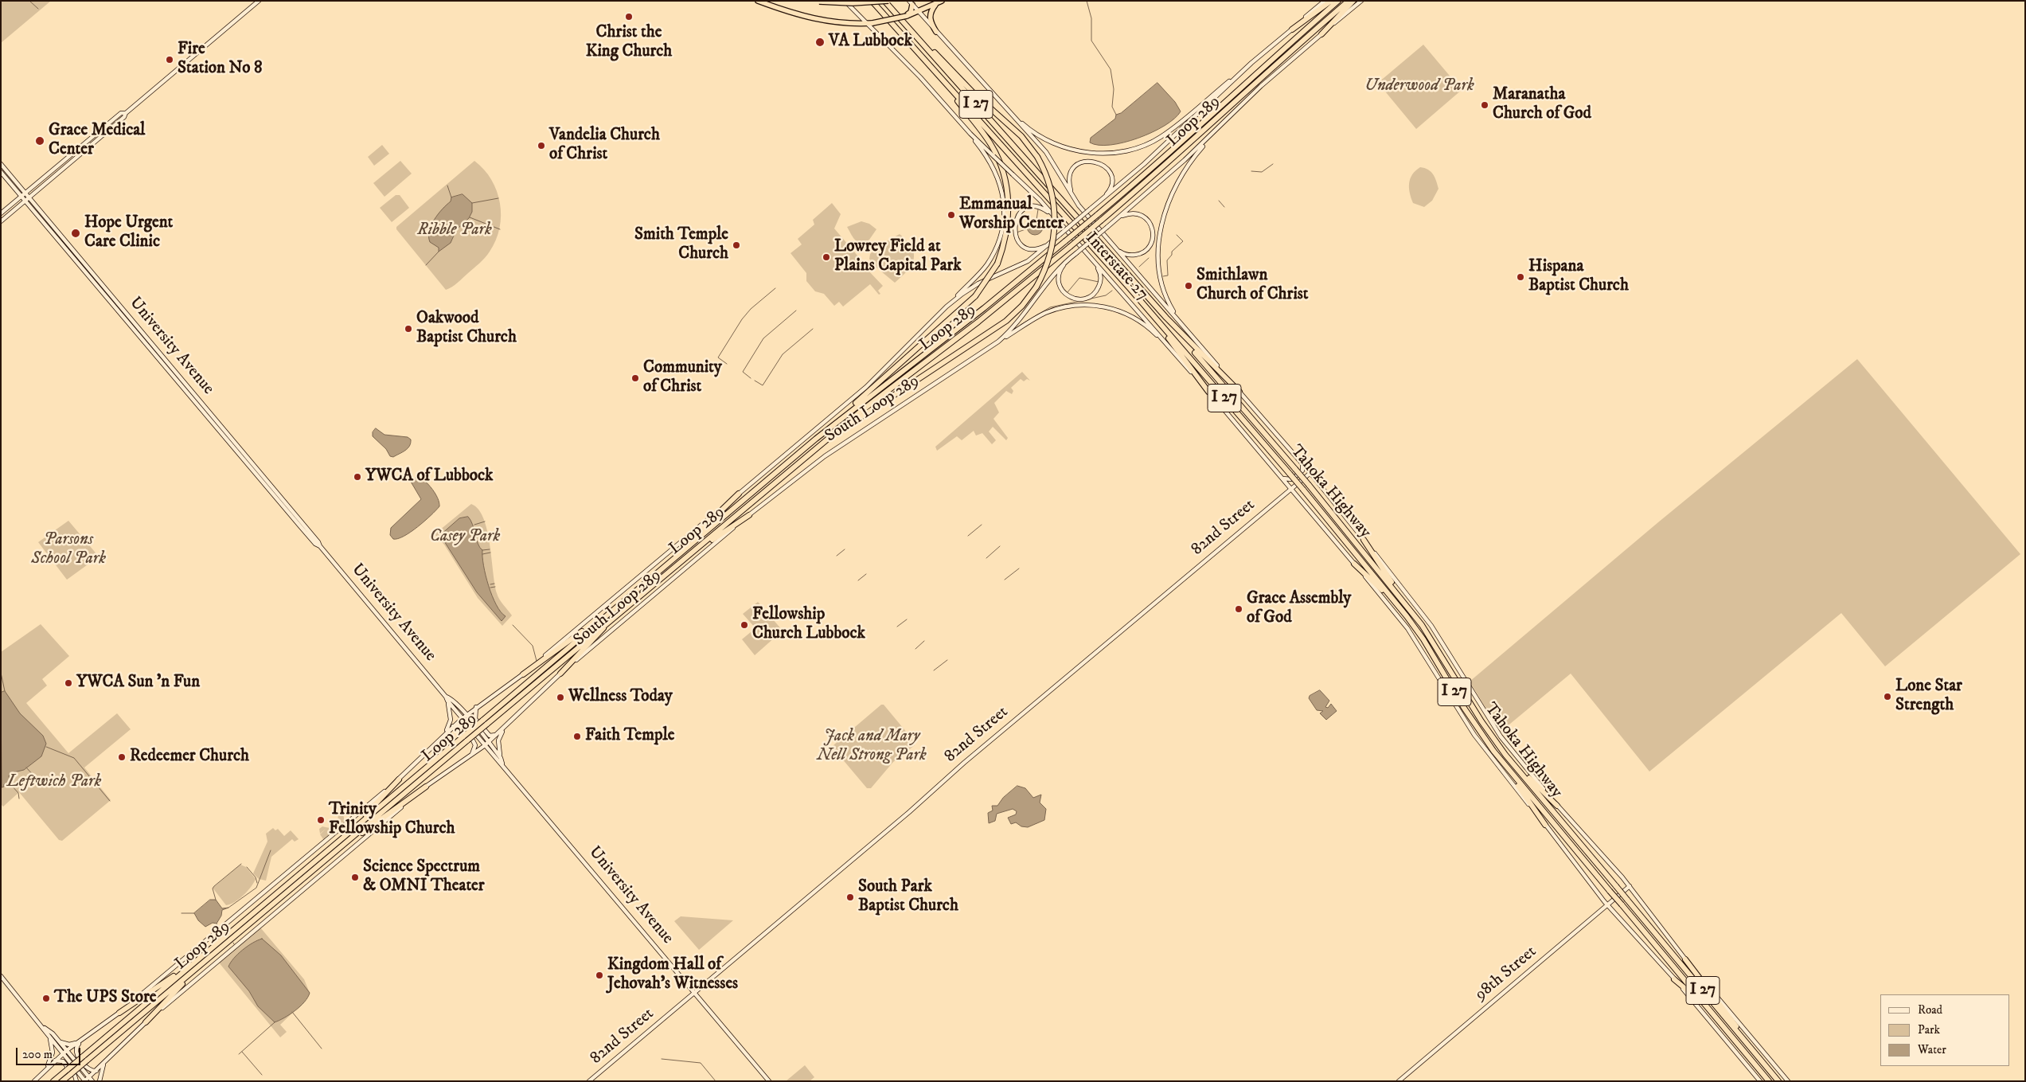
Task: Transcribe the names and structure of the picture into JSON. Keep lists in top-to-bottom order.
{
  "streets": {
    "highway": ["I 27", "Loop 289", "Tahoka Highway"],
    "main road": [
      "Interstate 27",
      "University Avenue",
      "South Loop 289",
      "82nd Street",
      "98th Street"
    ]
  },
  "crossings": [
    ["I 27", "Tahoka Highway"],
    ["Interstate 27", "Tahoka Highway"],
    ["Interstate 27", "82nd Street"],
    ["University Avenue", "South Loop 289"],
    ["University Avenue", "82nd Street"],
    ["Tahoka Highway", "98th Street"]
  ],
  "parks": [
    "Underwood Park",
    "Ribble Park",
    "Casey Park",
    "Parsons School Park",
    "Jack and Mary Nell Strong Park",
    "Leftwich Park"
  ],
  "places": [
    "Christ the King Church",
    "VA Lubbock",
    "Fire Station No 8",
    "Maranatha Church of God",
    "Grace Medical Center",
    "Vandelia Church of Christ",
    "Emmanual Worship Center",
    "Hope Urgent Care Clinic",
    "Smith Temple Church",
    "Lowrey Field at Plains Capital Park",
    "Hispana Baptist Church",
    "Smithlawn Church of Christ",
    "Oakwood Baptist Church",
    "Community of Christ",
    "YWCA of Lubbock",
    "Grace Assembly of God",
    "Fellowship Church Lubbock",
    "YWCA Sun 'n Fun",
    "Lone Star Strength",
    "Wellness Today",
    "Faith Temple",
    "Redeemer Church",
    "Trinity Fellowship Church",
    "Science Spectrum & OMNI Theater",
    "South Park Baptist Church",
    "Kingdom Hall of Jehovah's Witnesses",
    "The UPS Store"
  ],
  "legend": ["Road", "Park", "Water"],
  "scale_bar": "200 m"
}
